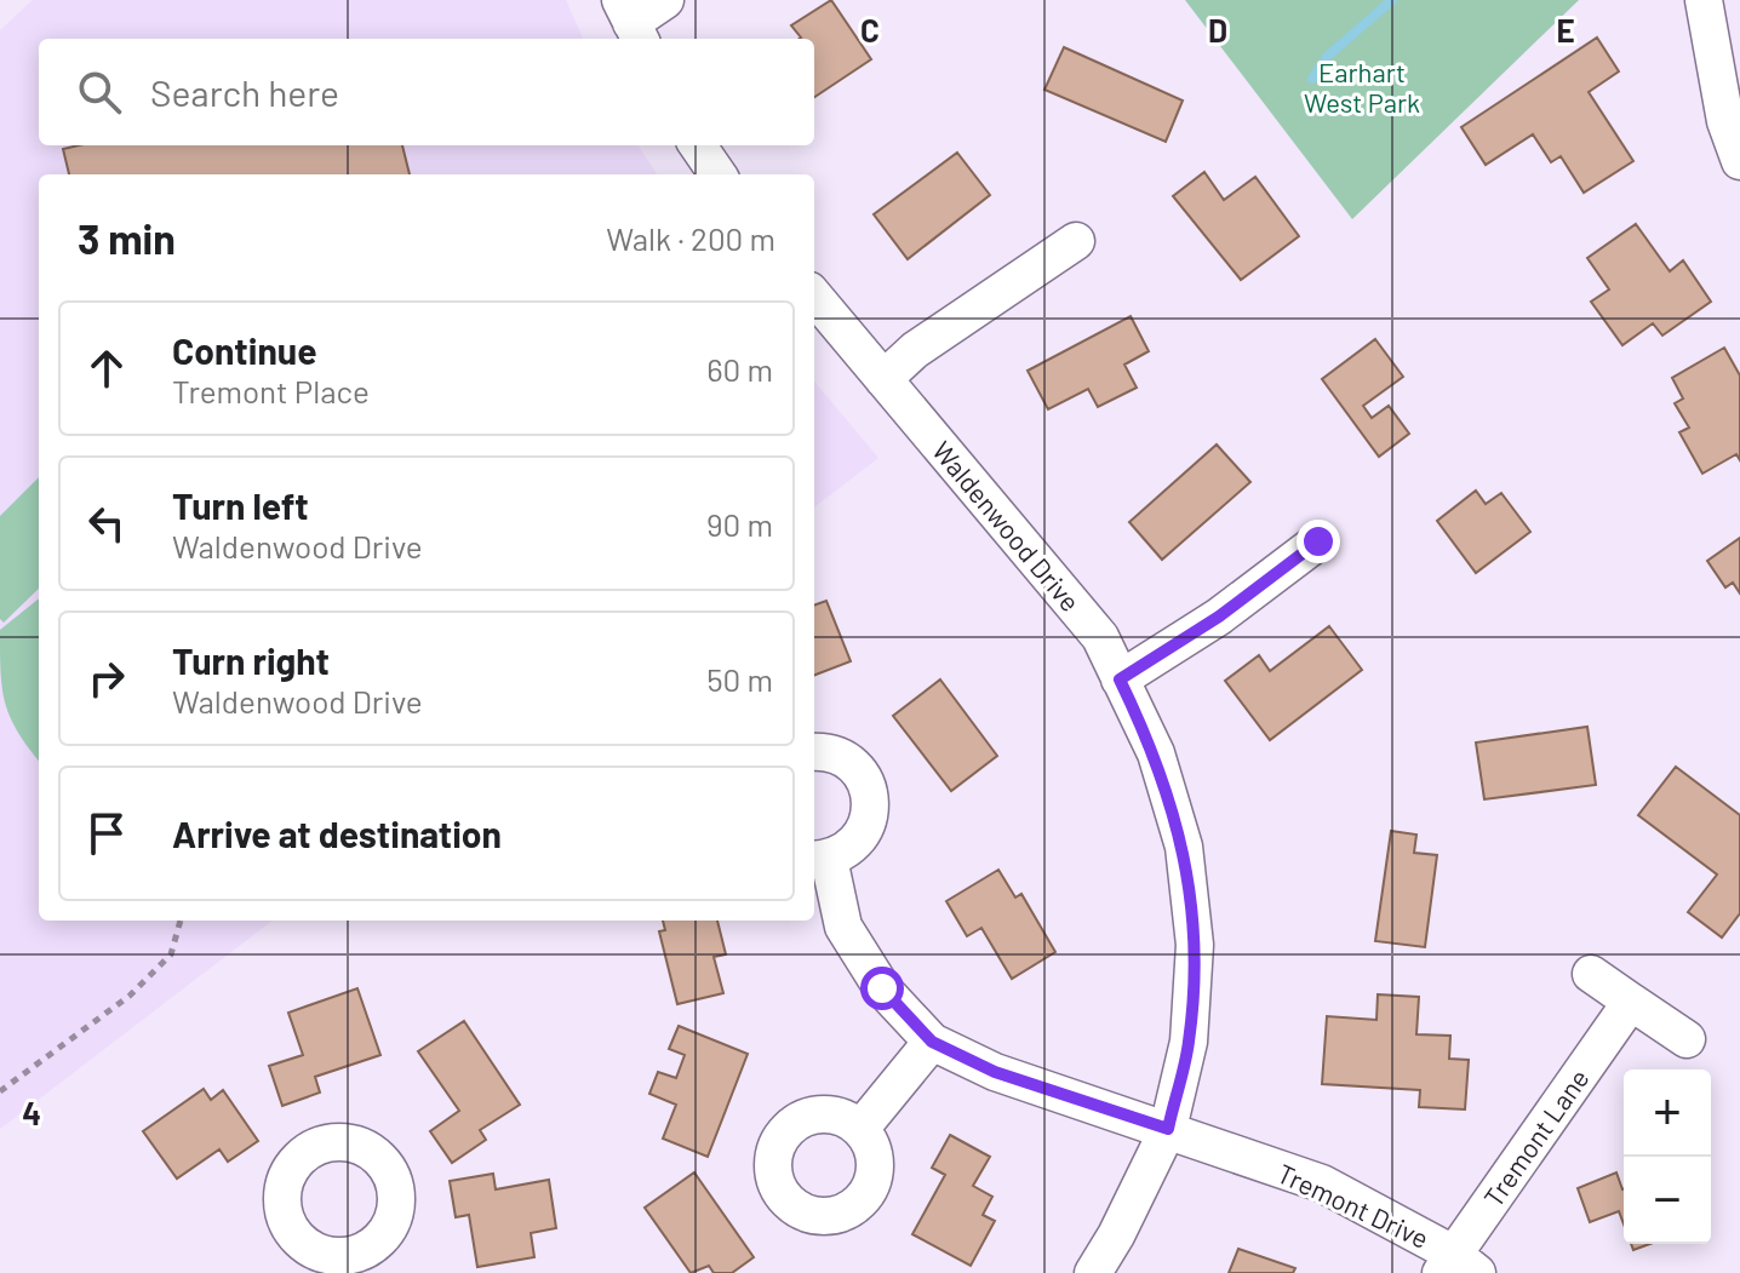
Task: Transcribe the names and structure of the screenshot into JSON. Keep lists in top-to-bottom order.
{
  "streets": {
    "street": ["Waldenwood Drive", "Tremont Lane", "Tremont Drive"]
  },
  "crossings": [
    ["Waldenwood Drive", "Tremont Drive"],
    ["Tremont Lane", "Tremont Drive"]
  ],
  "parks": ["Earhart West Park"],
  "page": {
    "search": "Search here",
    "heading": ["3 min", "Walk · 200 m"],
    "list": [
      ["Continue", "Tremont Place", "60 m"],
      ["Turn left", "Waldenwood Drive", "90 m"],
      ["Turn right", "Waldenwood Drive", "50 m"],
      "Arrive at destination"
    ],
    "map_buttons": ["+", "−"]
  },
  "grid": {
    "columns": ["C", "D", "E"],
    "rows": ["4"]
  }
}
